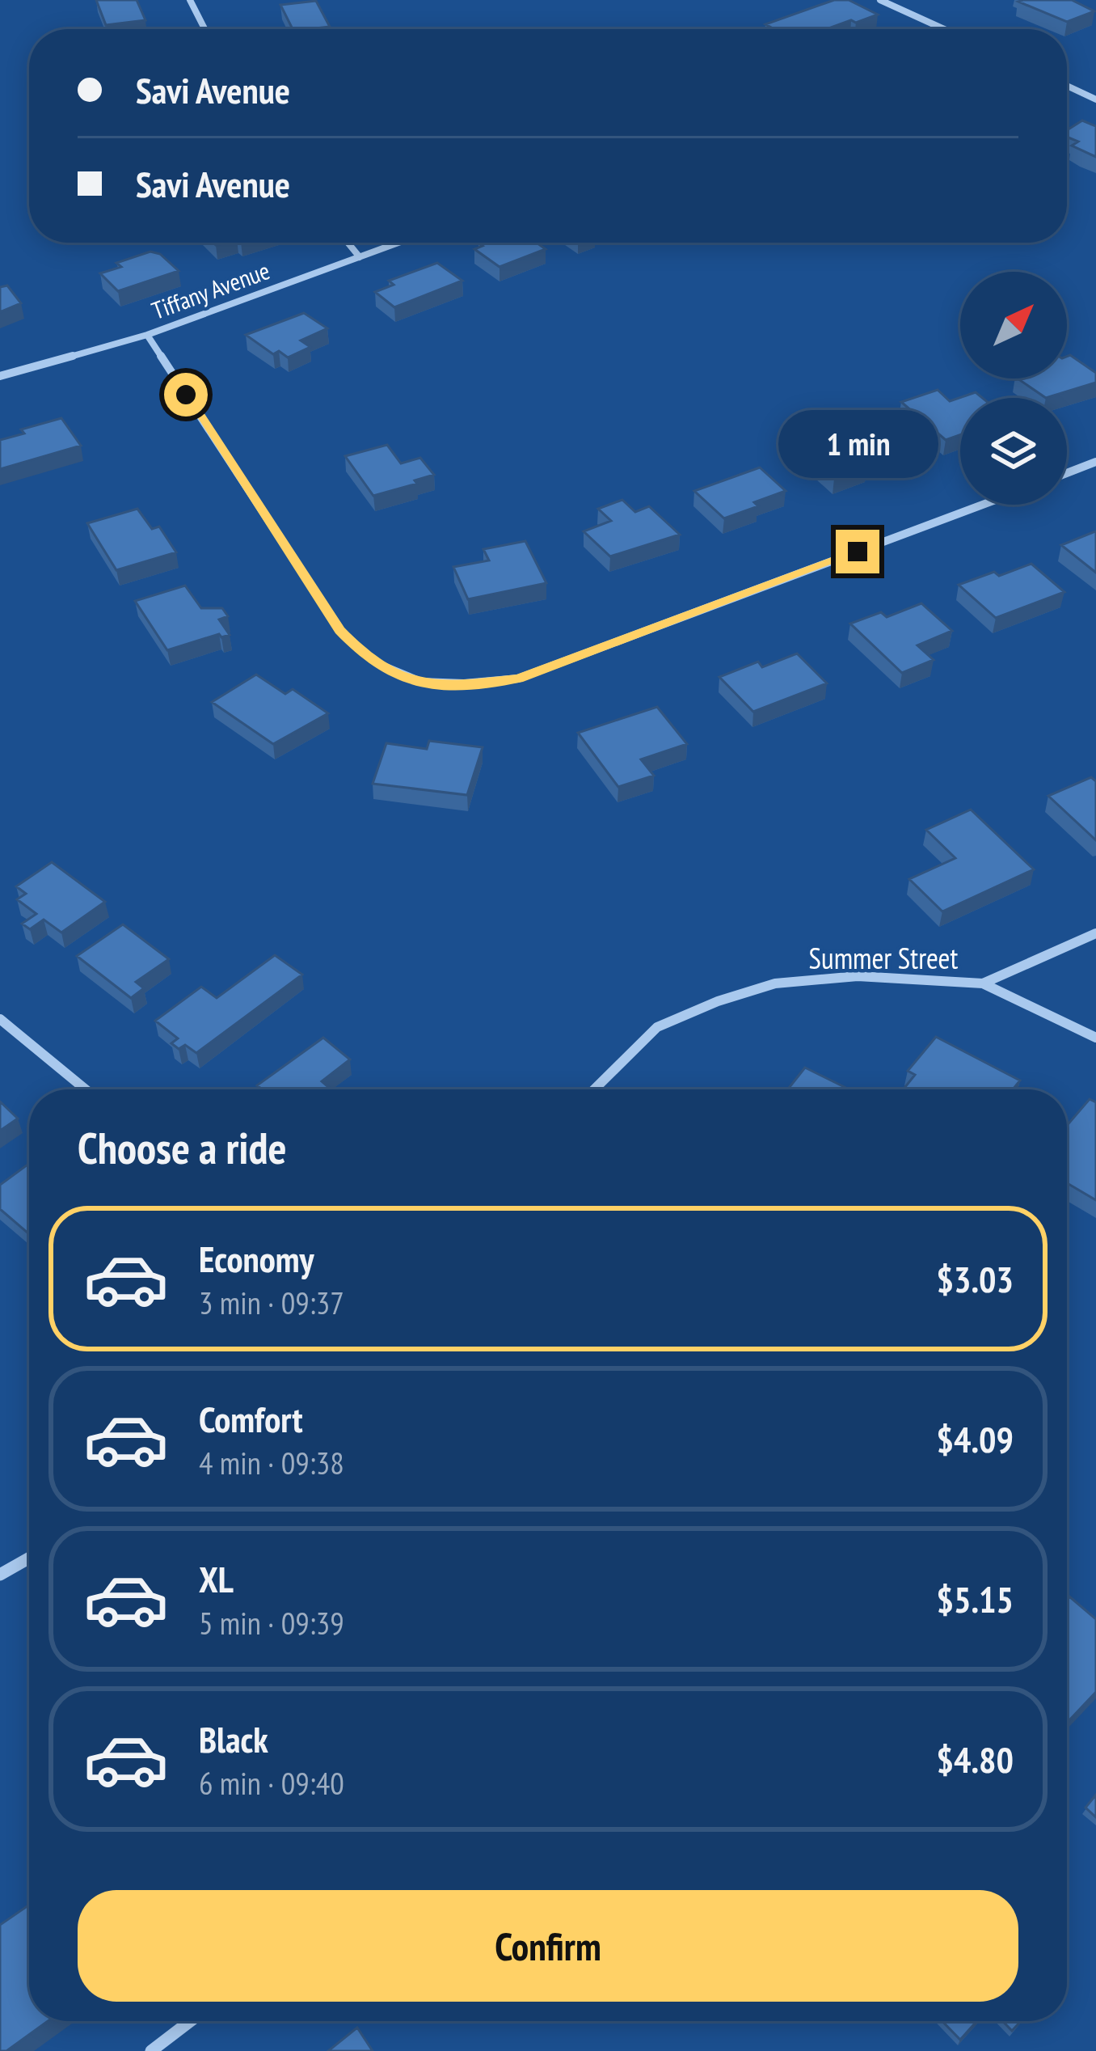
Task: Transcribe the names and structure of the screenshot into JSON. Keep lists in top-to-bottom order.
{
  "streets": {
    "street": ["Tiffany Avenue", "Summer Street"]
  },
  "north": "top right",
  "page": {
    "banner": ["Savi Avenue", "Savi Avenue"],
    "bubble": "1 min",
    "heading": "Choose a ride",
    "list": [
      {
        "name": "Economy",
        "note": "3 min · 09:37",
        "value": "$3.03"
      },
      {
        "name": "Comfort",
        "note": "4 min · 09:38",
        "value": "$4.09"
      },
      {
        "name": "XL",
        "note": "5 min · 09:39",
        "value": "$5.15"
      },
      {
        "name": "Black",
        "note": "6 min · 09:40",
        "value": "$4.80"
      }
    ],
    "buttons": "Confirm"
  }
}
